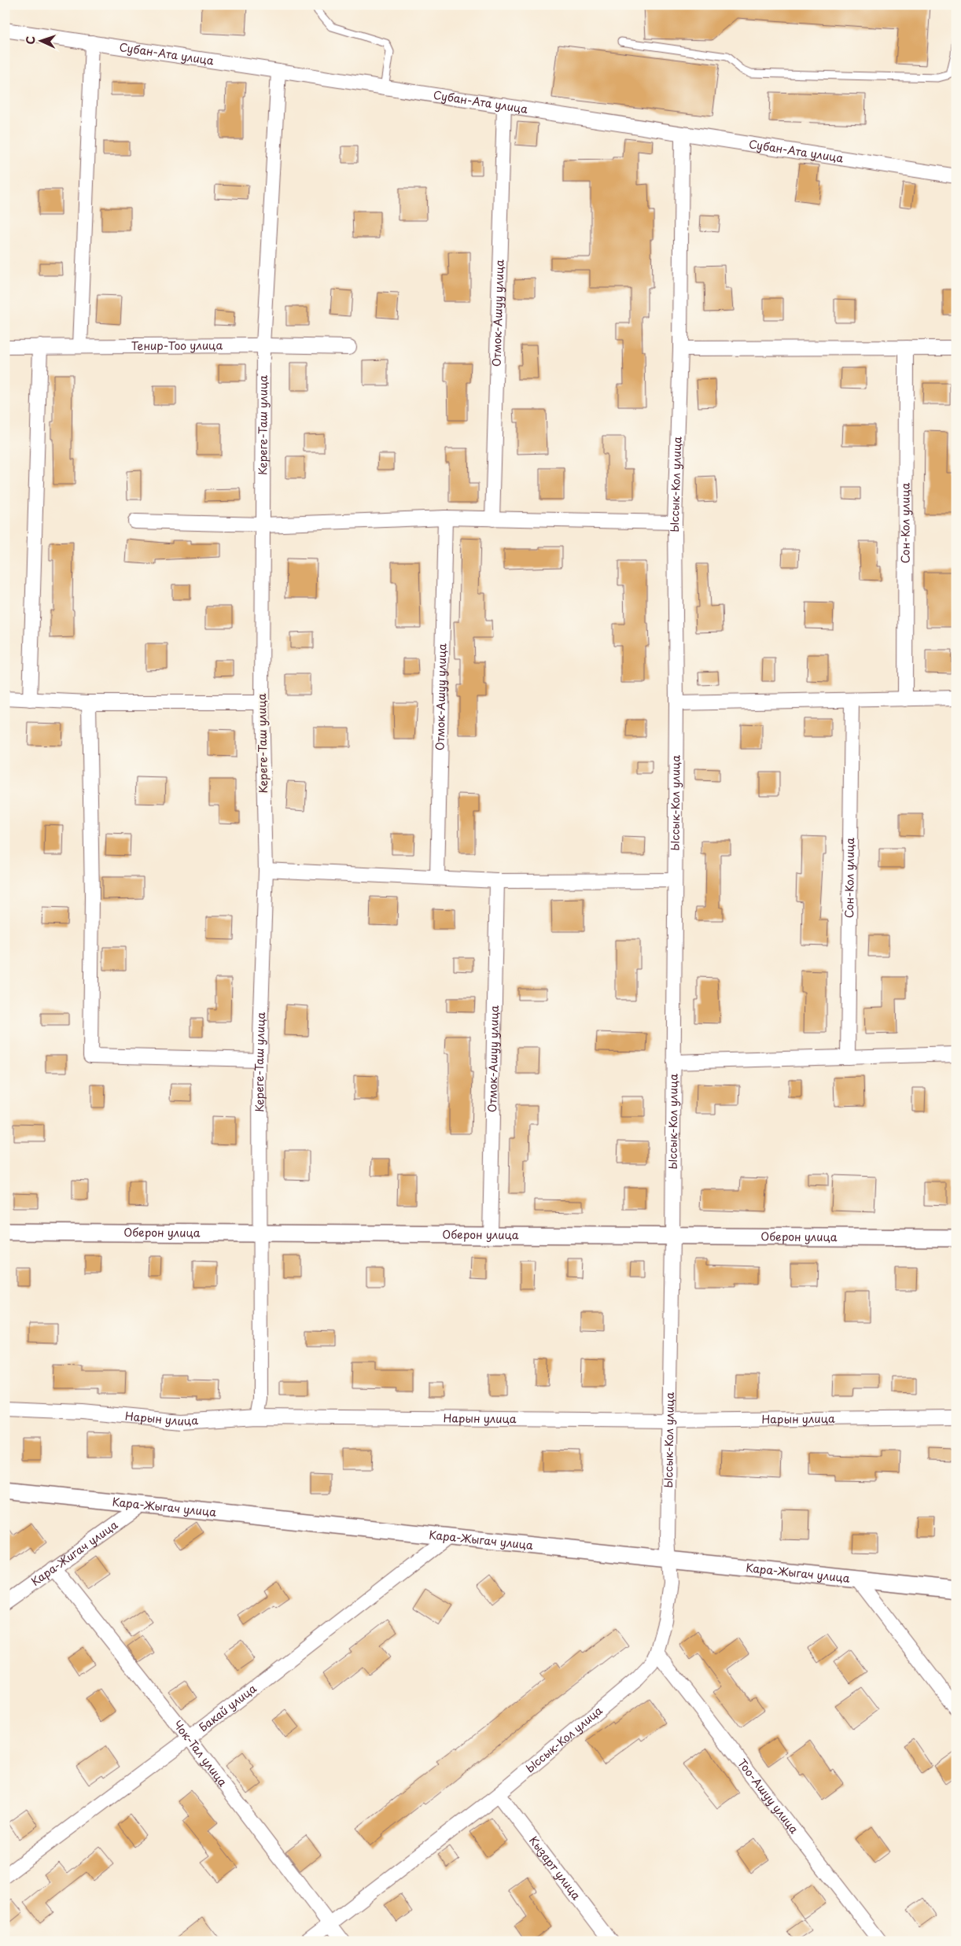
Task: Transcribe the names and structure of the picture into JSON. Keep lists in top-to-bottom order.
{
  "streets": {
    "street": [
      "Субан-Ата улица",
      "Отмок-Ашуу улица",
      "Тенир-Тоо улица",
      "Кереге-Таш улица",
      "Ыссык-Кол улица",
      "Сон-Кол улица",
      "Оберон улица",
      "Нарын улица",
      "Кара-Жыгач улица",
      "Кара-Жигач улица",
      "Бакай улица",
      "Чок-Тал улица",
      "Тоо-Ашуу улица",
      "Кызарт улица"
    ]
  },
  "crossings": [
    ["Субан-Ата улица", "Отмок-Ашуу улица"],
    ["Субан-Ата улица", "Кереге-Таш улица"],
    ["Субан-Ата улица", "Ыссык-Кол улица"],
    ["Отмок-Ашуу улица", "Оберон улица"],
    ["Тенир-Тоо улица", "Кереге-Таш улица"],
    ["Кереге-Таш улица", "Оберон улица"],
    ["Кереге-Таш улица", "Нарын улица"],
    ["Ыссык-Кол улица", "Оберон улица"],
    ["Ыссык-Кол улица", "Нарын улица"],
    ["Ыссык-Кол улица", "Кара-Жыгач улица"],
    ["Ыссык-Кол улица", "Чок-Тал улица"],
    ["Ыссык-Кол улица", "Тоо-Ашуу улица"],
    ["Ыссык-Кол улица", "Кызарт улица"],
    ["Кара-Жыгач улица", "Кара-Жигач улица"],
    ["Кара-Жыгач улица", "Бакай улица"],
    ["Кара-Жигач улица", "Чок-Тал улица"],
    ["Бакай улица", "Чок-Тал улица"]
  ],
  "north": "left"
}
